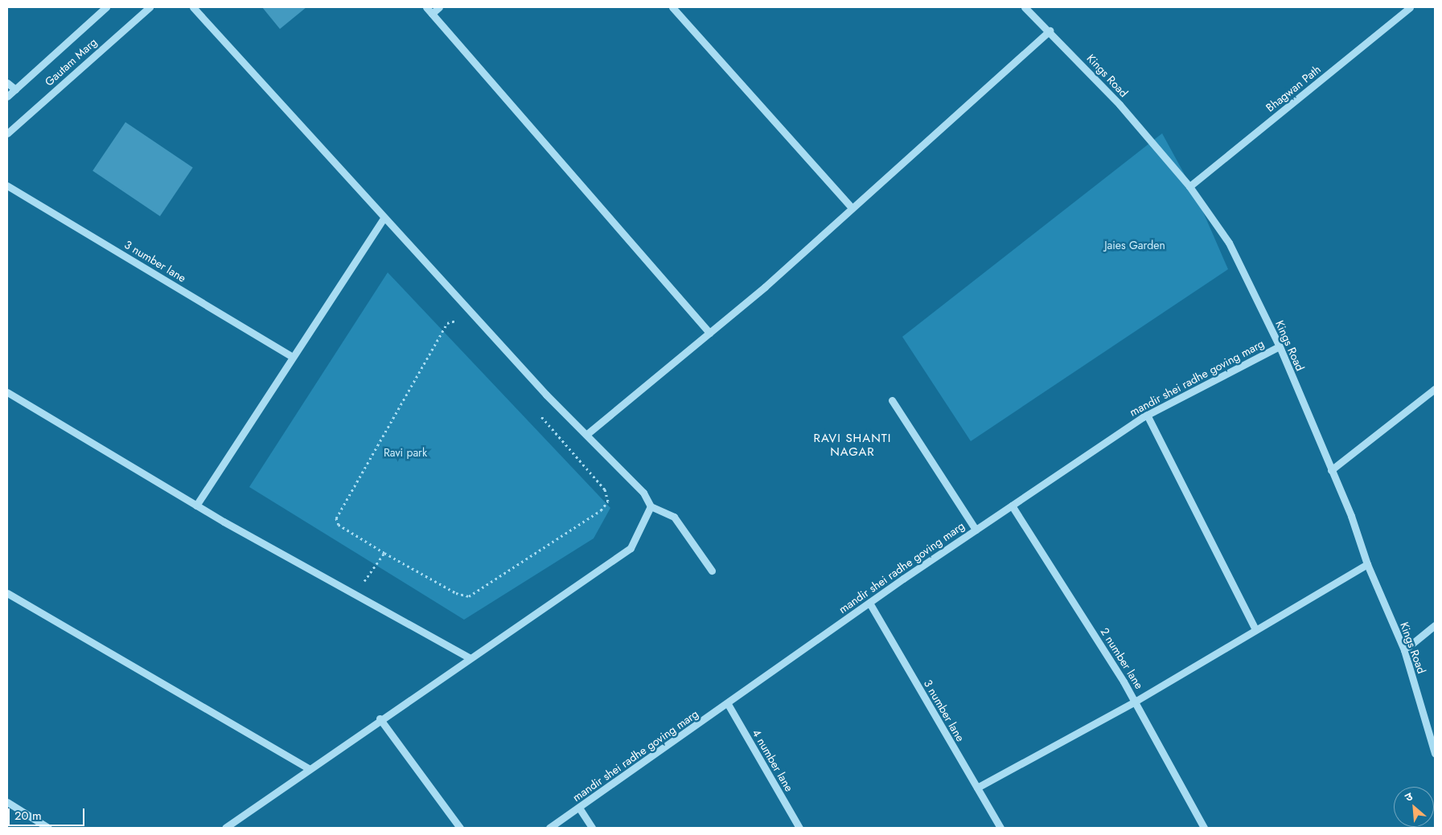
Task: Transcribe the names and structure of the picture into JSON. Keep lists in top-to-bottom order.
{
  "streets": {
    "street": [
      "Gautam Marg",
      "Kings Road",
      "Bhagwan Path",
      "3 number lane",
      "mandir shei radhe goving marg",
      "2 number lane",
      "4 number lane"
    ]
  },
  "crossings": [
    ["Kings Road", "Bhagwan Path"],
    ["Kings Road", "mandir shei radhe goving marg"],
    ["3 number lane", "mandir shei radhe goving marg"],
    ["mandir shei radhe goving marg", "2 number lane"],
    ["mandir shei radhe goving marg", "4 number lane"]
  ],
  "districts": ["RAVI SHANTI NAGAR"],
  "parks": ["Jaies Garden", "Ravi park"],
  "scale_bar": "20 m",
  "north": "top left"
}
